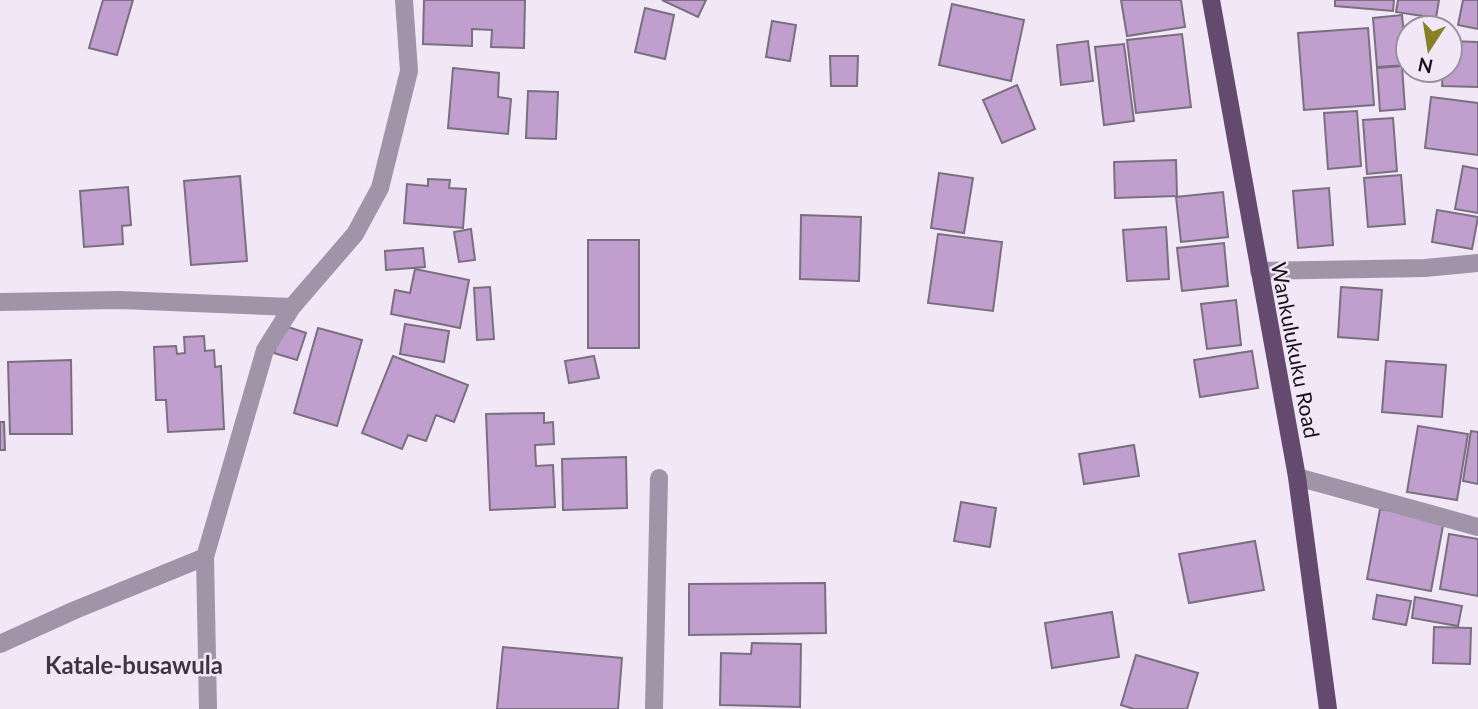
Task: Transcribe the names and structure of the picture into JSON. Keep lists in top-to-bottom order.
{
  "streets": {
    "main road": ["Wankulukuku Road"]
  },
  "districts": ["Katale-busawula"],
  "north": "bottom"
}
